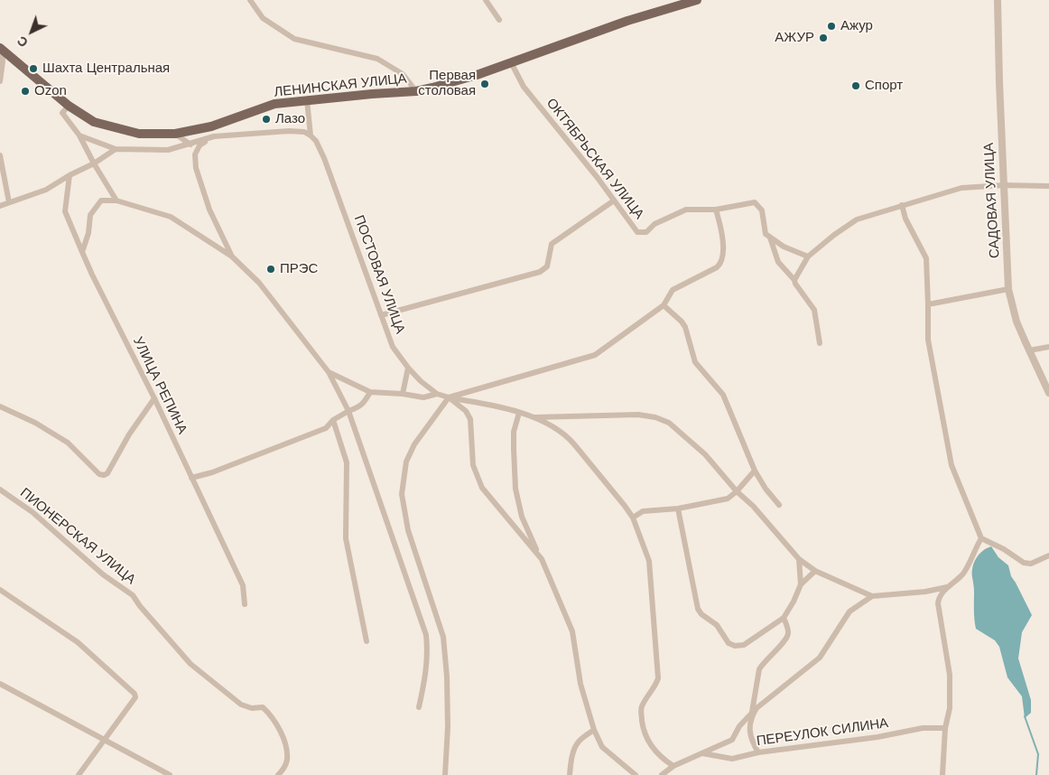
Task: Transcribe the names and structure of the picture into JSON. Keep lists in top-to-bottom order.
{
  "streets": {
    "main road": ["ЛЕНИНСКАЯ УЛИЦА"],
    "street": [
      "ОКТЯБРЬСКАЯ УЛИЦА",
      "САДОВАЯ УЛИЦА",
      "ПОСТОВАЯ УЛИЦА",
      "УЛИЦА РЕПИНА",
      "ПИОНЕРСКАЯ УЛИЦА",
      "ПЕРЕУЛОК СИЛИНА"
    ]
  },
  "crossings": [
    ["ЛЕНИНСКАЯ УЛИЦА", "ОКТЯБРЬСКАЯ УЛИЦА"]
  ],
  "places": [
    "Ажур",
    "АЖУР",
    "Шахта Центральная",
    "Первая столовая",
    "Спорт",
    "Ozon",
    "Лазо",
    "ПРЭС"
  ],
  "north": "bottom left"
}
